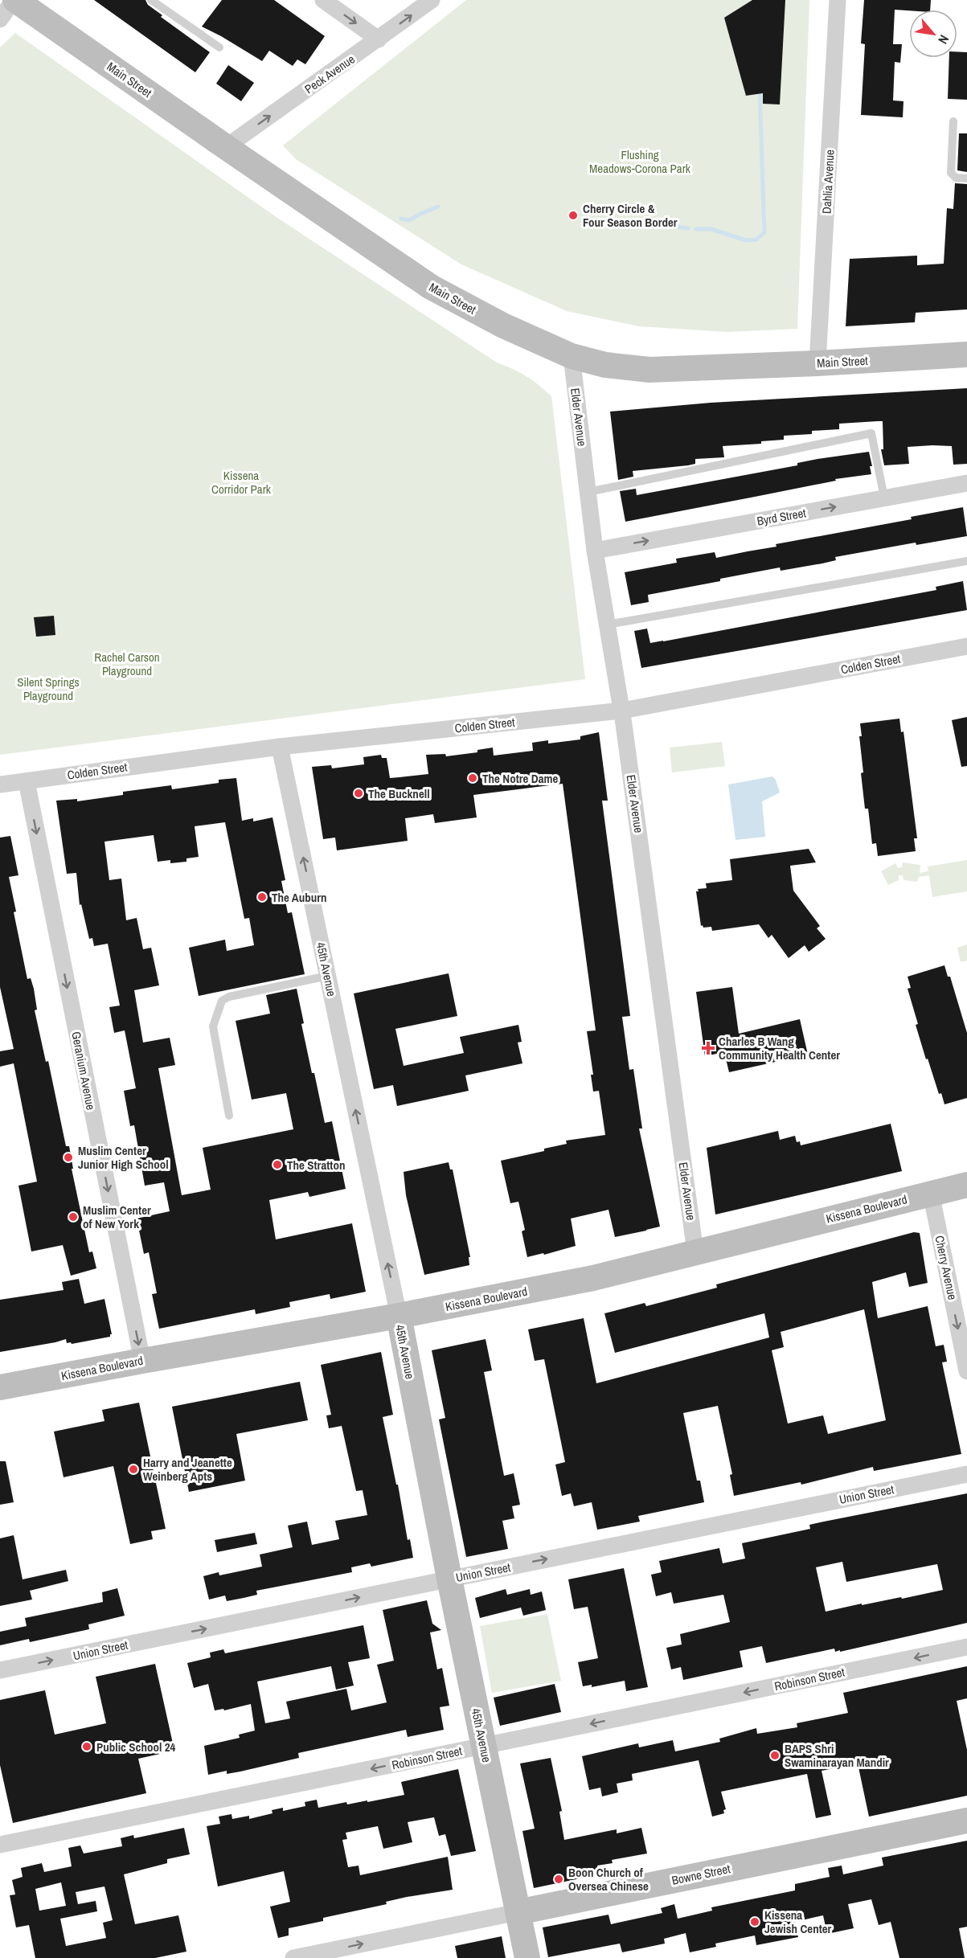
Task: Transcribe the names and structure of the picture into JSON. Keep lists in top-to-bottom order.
{
  "streets": {
    "main road": [
      "Main Street",
      "45th Avenue",
      "Kissena Boulevard",
      "Bowne Street"
    ],
    "street": [
      "Peck Avenue",
      "Dahlia Avenue",
      "Elder Avenue",
      "Byrd Street",
      "Colden Street",
      "Geranium Avenue",
      "Cherry Avenue",
      "Union Street",
      "Robinson Street"
    ]
  },
  "crossings": [
    ["Peck Avenue", "Main Street"],
    ["Main Street", "Dahlia Avenue"],
    ["Main Street", "Elder Avenue"],
    ["Elder Avenue", "Byrd Street"],
    ["Elder Avenue", "Colden Street"],
    ["Elder Avenue", "Kissena Boulevard"],
    ["Colden Street", "45th Avenue"],
    ["Colden Street", "Geranium Avenue"],
    ["45th Avenue", "Kissena Boulevard"],
    ["45th Avenue", "Union Street"],
    ["45th Avenue", "Robinson Street"],
    ["45th Avenue", "Bowne Street"],
    ["Geranium Avenue", "Kissena Boulevard"],
    ["Kissena Boulevard", "Cherry Avenue"]
  ],
  "one_way": [
    "Peck Avenue",
    "Byrd Street",
    "45th Avenue",
    "Geranium Avenue",
    "Cherry Avenue",
    "Union Street",
    "Robinson Street"
  ],
  "parks": [
    "Flushing Meadows-Corona Park",
    "Kissena Corridor Park",
    "Rachel Carson Playground",
    "Silent Springs Playground"
  ],
  "places": {
    "other": [
      "Cherry Circle & Four Season Border",
      "The Notre Dame",
      "The Bucknell",
      "The Auburn",
      "Muslim Center Junior High School",
      "The Stratton",
      "Muslim Center of New York",
      "Harry and Jeanette Weinberg Apts",
      "Public School 24",
      "BAPS Shri Swaminarayan Mandir",
      "Boon Church of Oversea Chinese",
      "Kissena Jewish Center"
    ],
    "health": ["Charles B Wang Community Health Center"]
  },
  "north": "bottom right"
}
